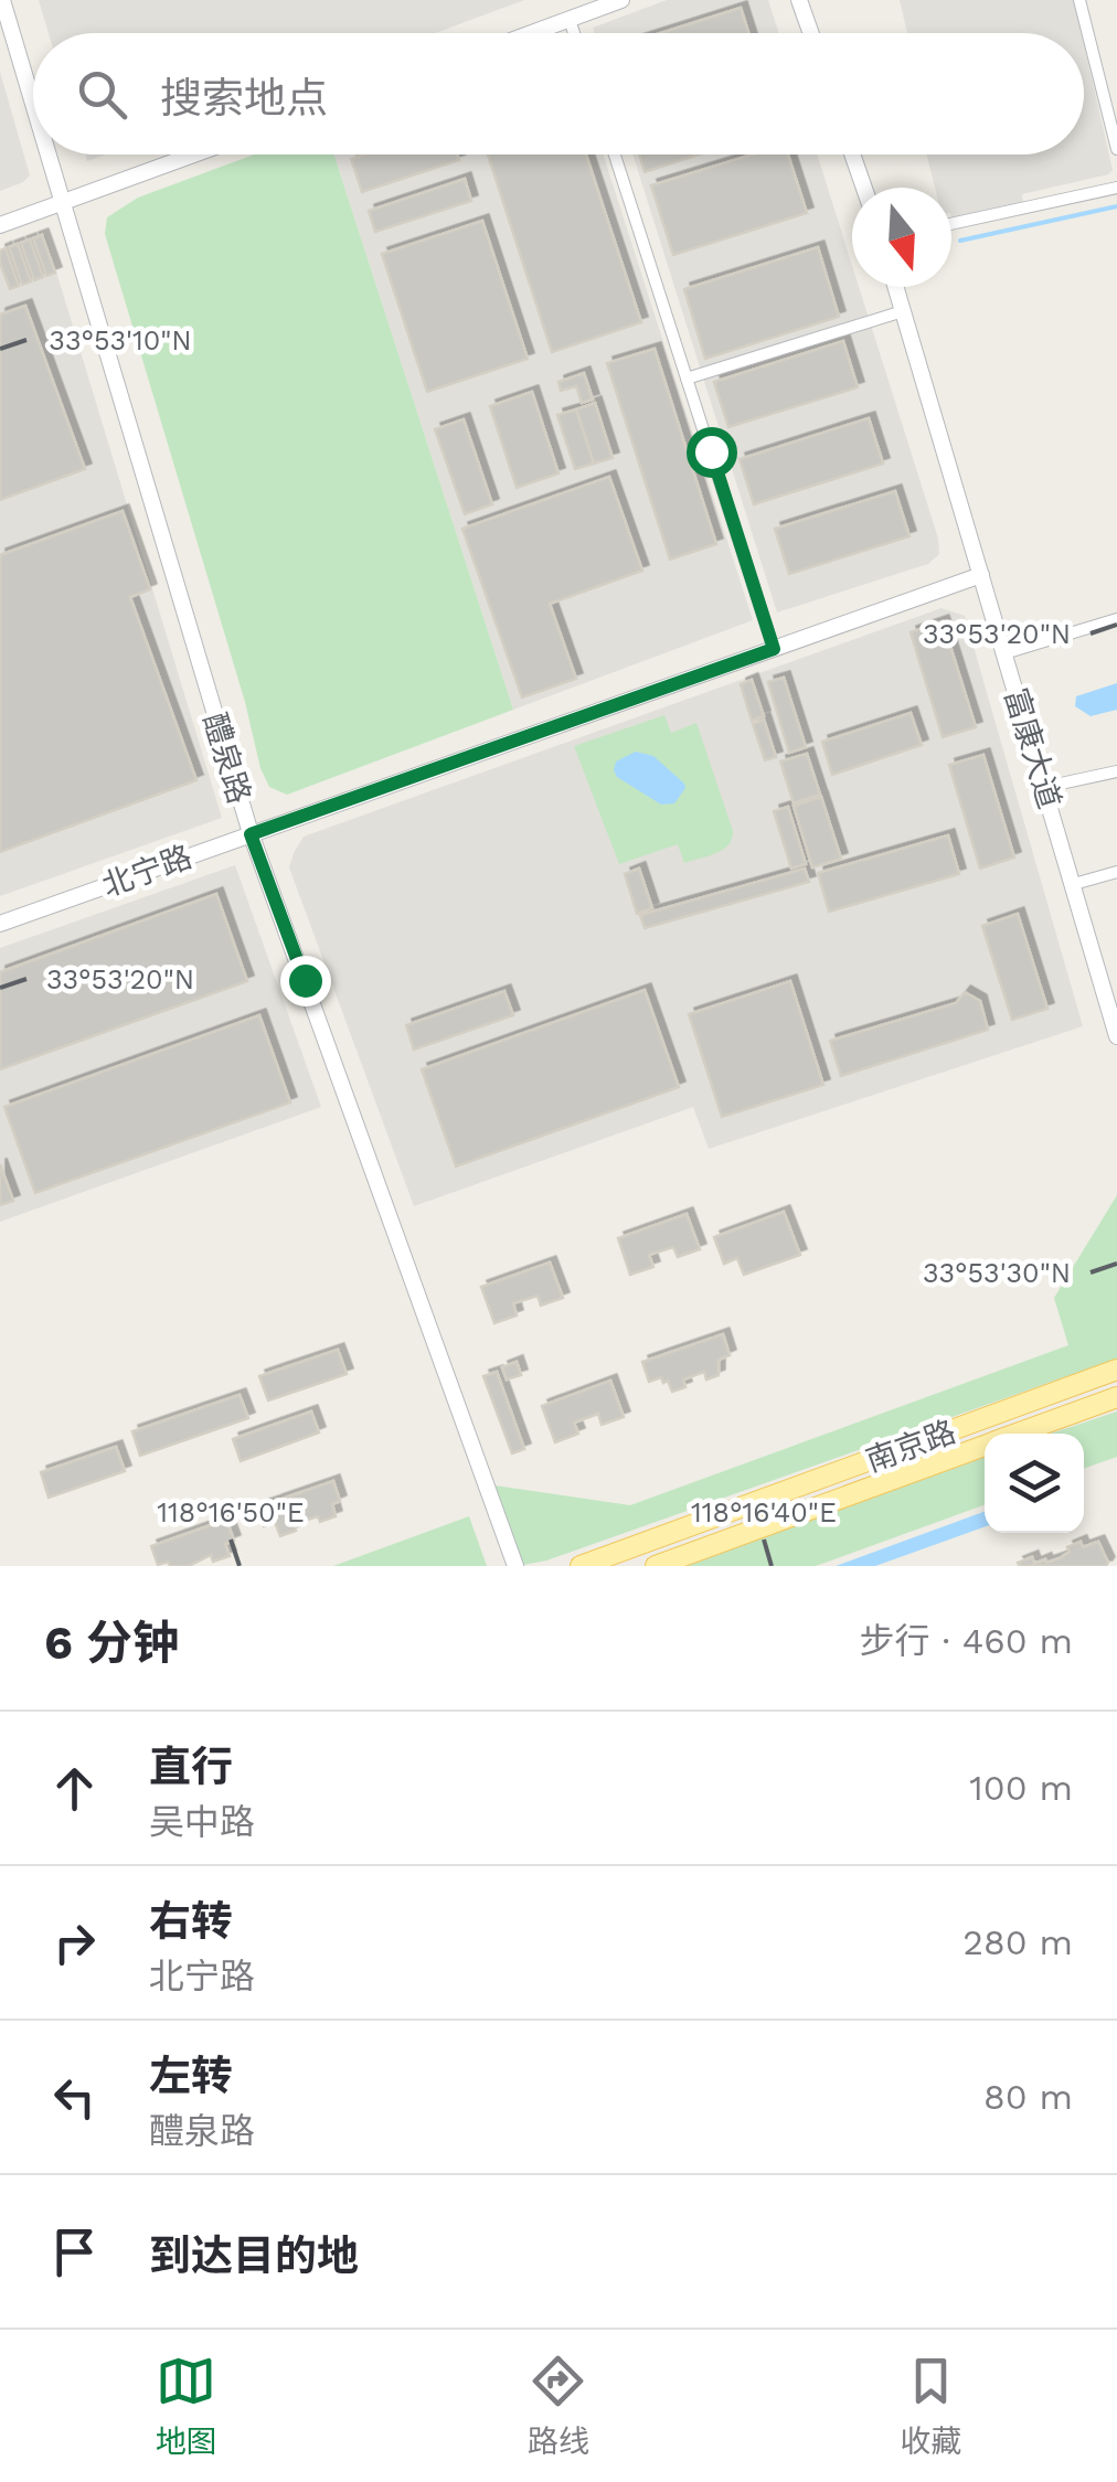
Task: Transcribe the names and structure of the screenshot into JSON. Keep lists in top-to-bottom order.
{
  "streets": {
    "main road": ["南京路"],
    "street": ["富康大道", "醴泉路", "北宁路"]
  },
  "crossings": [
    ["富康大道", "北宁路"],
    ["醴泉路", "北宁路"]
  ],
  "north": "bottom",
  "page": {
    "search": "搜索地点",
    "heading": ["6 分钟", "步行 · 460 m"],
    "list": [
      ["直行", "吴中路", "100 m"],
      ["右转", "北宁路", "280 m"],
      ["左转", "醴泉路", "80 m"],
      "到达目的地"
    ],
    "nav": ["地图", "路线", "收藏"]
  },
  "coordinates": [
    "33°53'10\"N",
    "33°53'20\"N",
    "33°53'30\"N",
    "118°16'50\"E",
    "118°16'40\"E"
  ]
}
